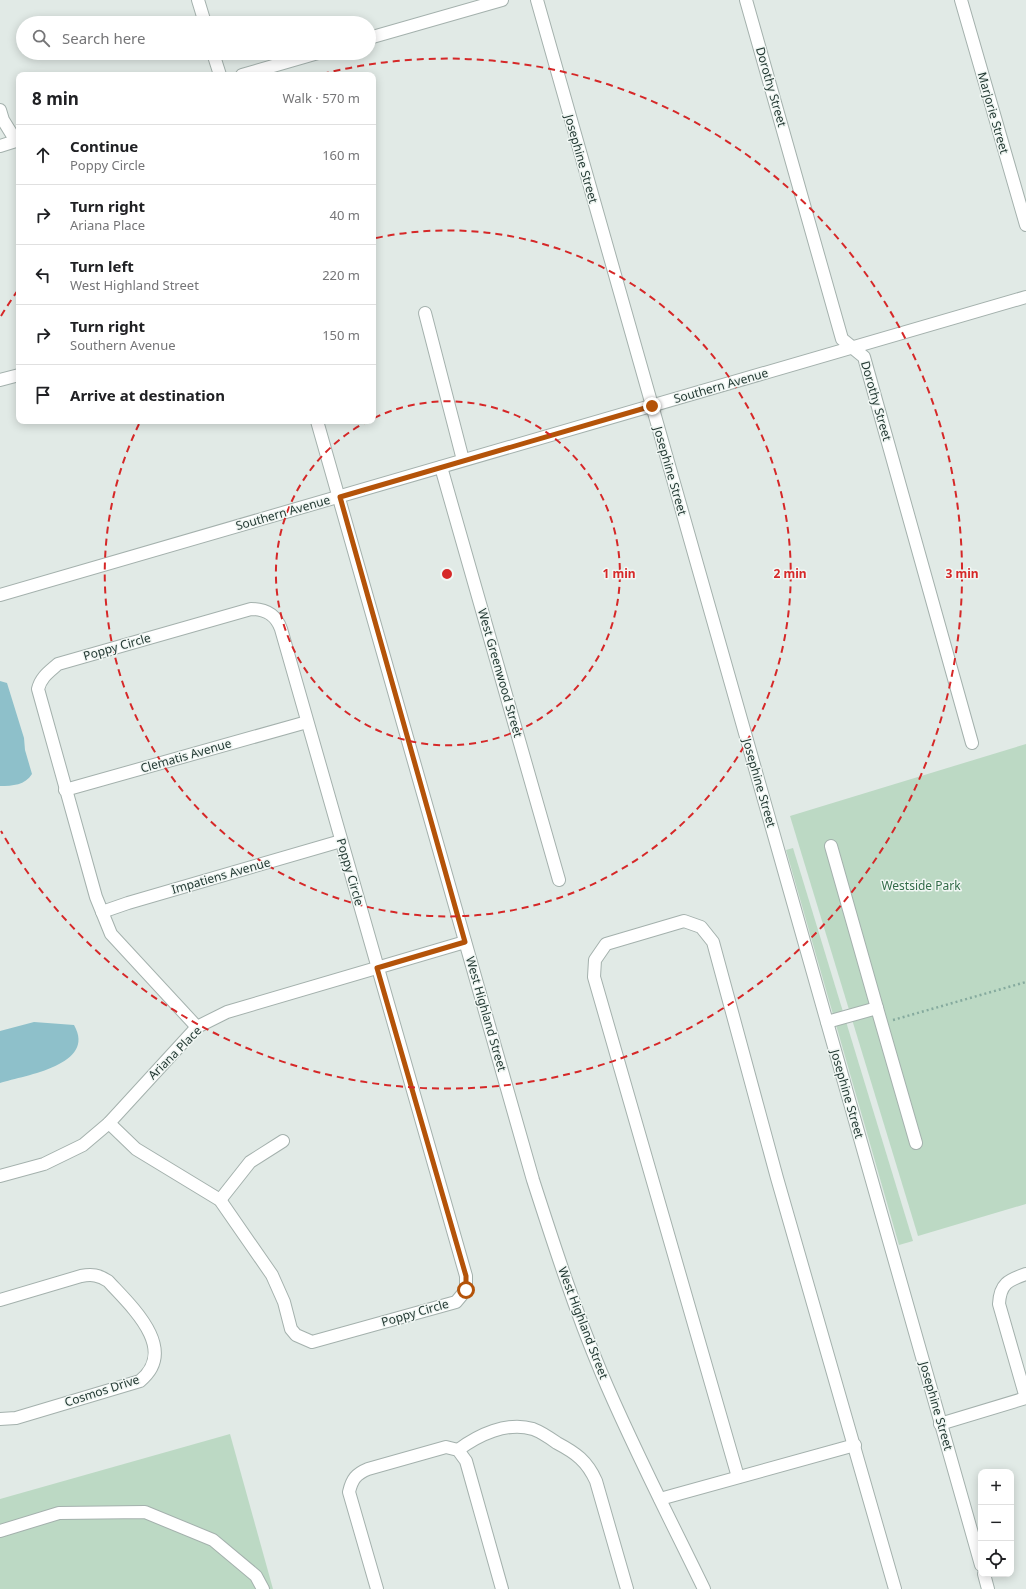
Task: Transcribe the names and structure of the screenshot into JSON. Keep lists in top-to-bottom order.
{
  "streets": {
    "street": [
      "Dorothy Street",
      "Marjorie Street",
      "Josephine Street",
      "Southern Avenue",
      "Poppy Circle",
      "West Greenwood Street",
      "Clematis Avenue",
      "Impatiens Avenue",
      "West Highland Street",
      "Ariana Place",
      "Cosmos Drive"
    ]
  },
  "crossings": [
    ["Dorothy Street", "Southern Avenue"],
    ["Josephine Street", "Southern Avenue"],
    ["Southern Avenue", "West Greenwood Street"],
    ["Southern Avenue", "West Highland Street"],
    ["Poppy Circle", "Clematis Avenue"],
    ["Poppy Circle", "Impatiens Avenue"],
    ["Poppy Circle", "Ariana Place"],
    ["West Highland Street", "Ariana Place"]
  ],
  "parks": ["Westside Park"],
  "page": {
    "search": "Search here",
    "heading": ["8 min", "Walk · 570 m"],
    "list": [
      ["Continue", "Poppy Circle", "160 m"],
      ["Turn right", "Ariana Place", "40 m"],
      ["Turn left", "West Highland Street", "220 m"],
      ["Turn right", "Southern Avenue", "150 m"],
      "Arrive at destination"
    ],
    "map_buttons": ["+", "−"]
  },
  "rings": ["1 min", "2 min", "3 min"]
}
